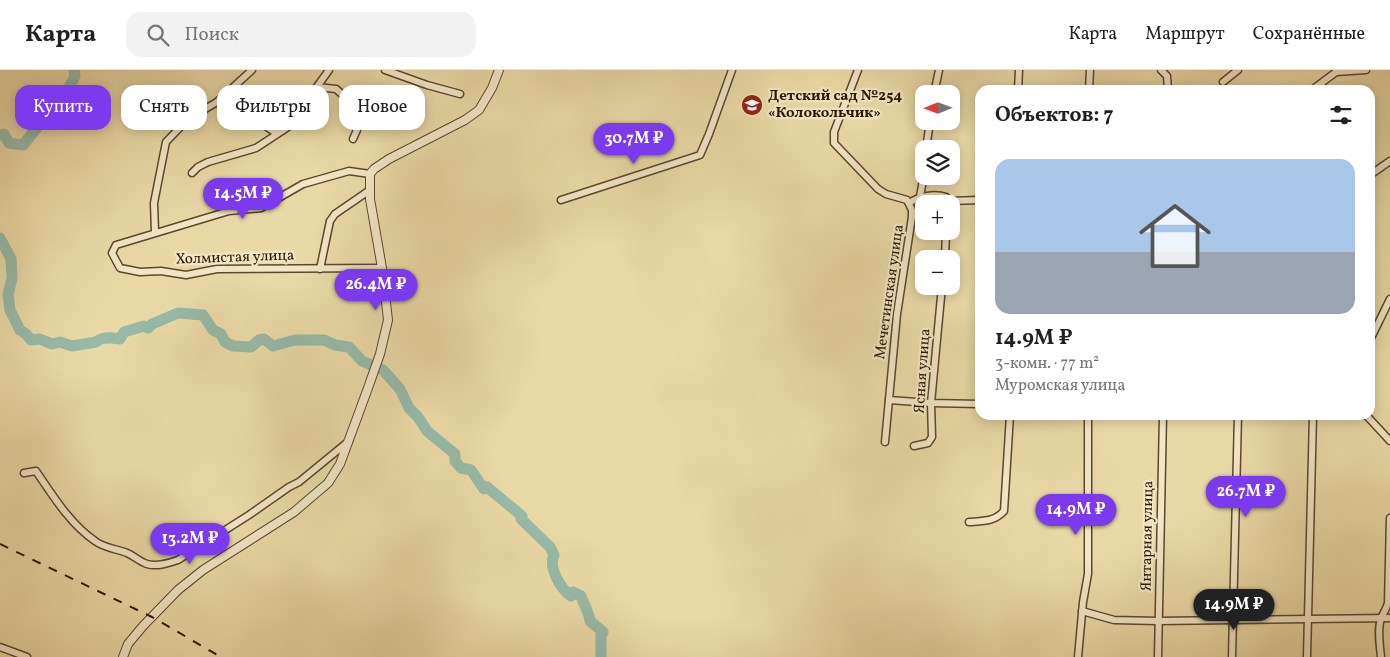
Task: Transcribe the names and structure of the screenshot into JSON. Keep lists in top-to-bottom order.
{
  "streets": {
    "street": [
      "Холмистая улица",
      "Мечетинская улица",
      "Ясная улица",
      "Янтарная улица"
    ]
  },
  "places": {
    "school or university": ["Детский сад №254 «Колокольчик»"]
  },
  "north": "left",
  "page": {
    "header": "Карта",
    "search": "Поиск",
    "nav": ["Карта", "Маршрут", "Сохранённые"],
    "map_buttons": ["+", "−"],
    "chip": [
      "Купить",
      "Снять",
      "Фильтры",
      "Новое"
    ],
    "heading": "Объектов: 7",
    "price": [
      "30.7M ₽",
      "14.5M ₽",
      "26.4M ₽",
      "26.7M ₽",
      "14.9M ₽",
      "13.2M ₽",
      "14.9M ₽"
    ],
    "list": [
      {
        "name": "14.9M ₽",
        "note": "3-комн. · 77 m² · Муромская улица"
      }
    ]
  }
}
